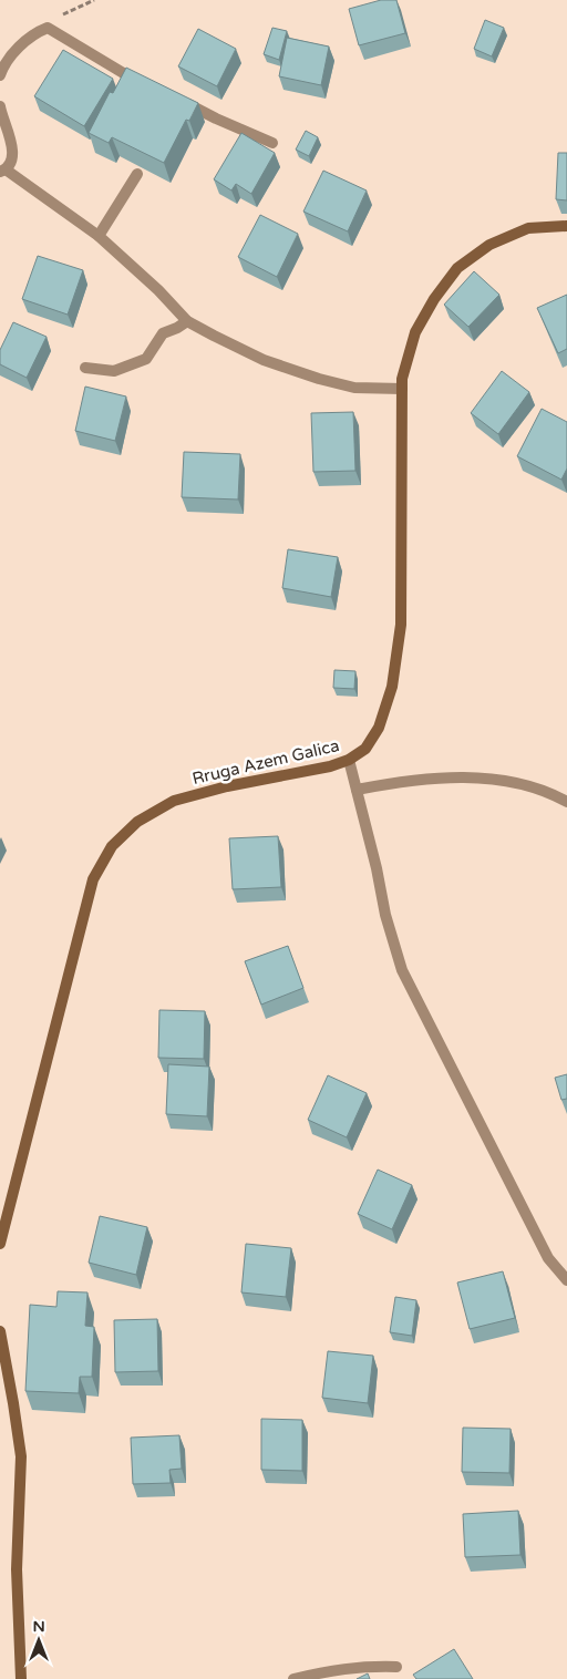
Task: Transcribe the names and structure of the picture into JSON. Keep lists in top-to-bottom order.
{
  "streets": {
    "street": ["Rruga Azem Galica"]
  },
  "north": "top"
}
